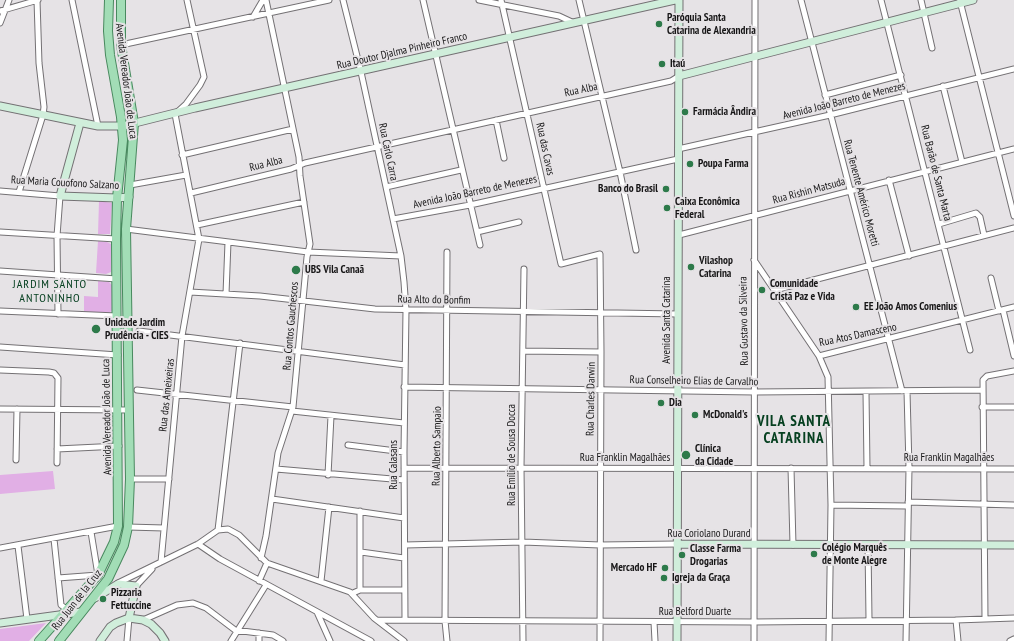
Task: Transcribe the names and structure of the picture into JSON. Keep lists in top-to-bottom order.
{
  "streets": {
    "main road": ["Avenida Vereador João de Luca", "Rua Juan de la Cruz"],
    "street": [
      "Rua Doutor Djalma Pinheiro Franco",
      "Rua Alba",
      "Avenida João Barreto de Menezes",
      "Rua das Cavas",
      "Rua Carlo Carra",
      "Rua Barão de Santa Marta",
      "Rua Maria Couofono Salzano",
      "Rua Rishin Matsuda",
      "Rua Tenente Américo Moretti",
      "Rua Alto do Bonfim",
      "Avenida Santa Catarina",
      "Rua Gustavo da Silveira",
      "Rua Contos Gauchescos",
      "Rua Atos Damasceno",
      "Rua Conselheiro Elias de Carvalho",
      "Rua das Ameixeiras",
      "Rua Charles Darwin",
      "Rua Alberto Sampaio",
      "Rua Emílio de Sousa Docca",
      "Rua Franklin Magalhães",
      "Rua Calasans",
      "Rua Coriolano Durand",
      "Rua Belford Duarte"
    ]
  },
  "crossings": [
    ["Rua Doutor Djalma Pinheiro Franco", "Avenida Vereador João de Luca"],
    ["Rua Doutor Djalma Pinheiro Franco", "Rua das Cavas"],
    ["Rua Doutor Djalma Pinheiro Franco", "Rua Carlo Carra"],
    ["Rua Doutor Djalma Pinheiro Franco", "Rua Contos Gauchescos"],
    ["Rua Doutor Djalma Pinheiro Franco", "Rua das Ameixeiras"],
    ["Avenida Vereador João de Luca", "Rua Maria Couofono Salzano"],
    ["Avenida Vereador João de Luca", "Rua Juan de la Cruz"],
    ["Rua Alba", "Rua das Cavas"],
    ["Rua Alba", "Rua Carlo Carra"],
    ["Rua Alba", "Rua Barão de Santa Marta"],
    ["Rua Alba", "Rua Tenente Américo Moretti"],
    ["Rua Alba", "Avenida Santa Catarina"],
    ["Rua Alba", "Rua Gustavo da Silveira"],
    ["Rua Alba", "Rua Contos Gauchescos"],
    ["Rua Alba", "Rua das Ameixeiras"],
    ["Avenida João Barreto de Menezes", "Rua das Cavas"],
    ["Avenida João Barreto de Menezes", "Rua Carlo Carra"],
    ["Avenida João Barreto de Menezes", "Rua Barão de Santa Marta"],
    ["Avenida João Barreto de Menezes", "Rua Tenente Américo Moretti"],
    ["Avenida João Barreto de Menezes", "Avenida Santa Catarina"],
    ["Avenida João Barreto de Menezes", "Rua Gustavo da Silveira"],
    ["Rua das Cavas", "Rua Charles Darwin"],
    ["Rua Carlo Carra", "Rua Alto do Bonfim"],
    ["Rua Carlo Carra", "Rua Calasans"],
    ["Rua Barão de Santa Marta", "Rua Rishin Matsuda"],
    ["Rua Barão de Santa Marta", "Rua Atos Damasceno"],
    ["Rua Rishin Matsuda", "Rua Tenente Américo Moretti"],
    ["Rua Rishin Matsuda", "Avenida Santa Catarina"],
    ["Rua Rishin Matsuda", "Rua Gustavo da Silveira"],
    ["Rua Tenente Américo Moretti", "Rua Atos Damasceno"],
    ["Rua Tenente Américo Moretti", "Rua Conselheiro Elias de Carvalho"],
    ["Rua Tenente Américo Moretti", "Rua Franklin Magalhães"],
    ["Rua Tenente Américo Moretti", "Rua Coriolano Durand"],
    ["Rua Tenente Américo Moretti", "Rua Belford Duarte"],
    ["Rua Alto do Bonfim", "Avenida Santa Catarina"],
    ["Rua Alto do Bonfim", "Rua Contos Gauchescos"],
    ["Rua Alto do Bonfim", "Rua das Ameixeiras"],
    ["Rua Alto do Bonfim", "Rua Charles Darwin"],
    ["Rua Alto do Bonfim", "Rua Alberto Sampaio"],
    ["Rua Alto do Bonfim", "Rua Emílio de Sousa Docca"],
    ["Rua Alto do Bonfim", "Rua Calasans"],
    ["Avenida Santa Catarina", "Rua Conselheiro Elias de Carvalho"],
    ["Avenida Santa Catarina", "Rua Franklin Magalhães"],
    ["Avenida Santa Catarina", "Rua Coriolano Durand"],
    ["Avenida Santa Catarina", "Rua Belford Duarte"],
    ["Rua Gustavo da Silveira", "Rua Atos Damasceno"],
    ["Rua Gustavo da Silveira", "Rua Conselheiro Elias de Carvalho"],
    ["Rua Gustavo da Silveira", "Rua Franklin Magalhães"],
    ["Rua Gustavo da Silveira", "Rua Coriolano Durand"],
    ["Rua Gustavo da Silveira", "Rua Belford Duarte"],
    ["Rua Conselheiro Elias de Carvalho", "Rua Charles Darwin"],
    ["Rua Conselheiro Elias de Carvalho", "Rua Alberto Sampaio"],
    ["Rua Conselheiro Elias de Carvalho", "Rua Emílio de Sousa Docca"],
    ["Rua Conselheiro Elias de Carvalho", "Rua Calasans"],
    ["Rua Charles Darwin", "Rua Franklin Magalhães"],
    ["Rua Charles Darwin", "Rua Coriolano Durand"],
    ["Rua Charles Darwin", "Rua Belford Duarte"],
    ["Rua Alberto Sampaio", "Rua Franklin Magalhães"],
    ["Rua Alberto Sampaio", "Rua Coriolano Durand"],
    ["Rua Alberto Sampaio", "Rua Belford Duarte"],
    ["Rua Emílio de Sousa Docca", "Rua Franklin Magalhães"],
    ["Rua Emílio de Sousa Docca", "Rua Coriolano Durand"],
    ["Rua Emílio de Sousa Docca", "Rua Belford Duarte"],
    ["Rua Franklin Magalhães", "Rua Calasans"],
    ["Rua Calasans", "Rua Coriolano Durand"],
    ["Rua Calasans", "Rua Belford Duarte"]
  ],
  "districts": ["JARDIM SANTO ANTONINHO", "VILA SANTA CATARINA"],
  "places": [
    "Paróquia Santa Catarina de Alexandria",
    "Itaú",
    "Farmácia Ândira",
    "Poupa Farma",
    "Banco do Brasil",
    "Caixa Econômica Federal",
    "Vilashop Catarina",
    "UBS Vila Canaã",
    "Comunidade Cristã Paz e Vida",
    "EE João Amos Comenius",
    "Unidade Jardim Prudência - CIES",
    "Dia",
    "McDonald's",
    "Clínica da Cidade",
    "Colégio Marquês de Monte Alegre",
    "Classe Farma Drogarias",
    "Mercado HF",
    "Igreja da Graça",
    "Pizzaria Fettuccine"
  ]
}
